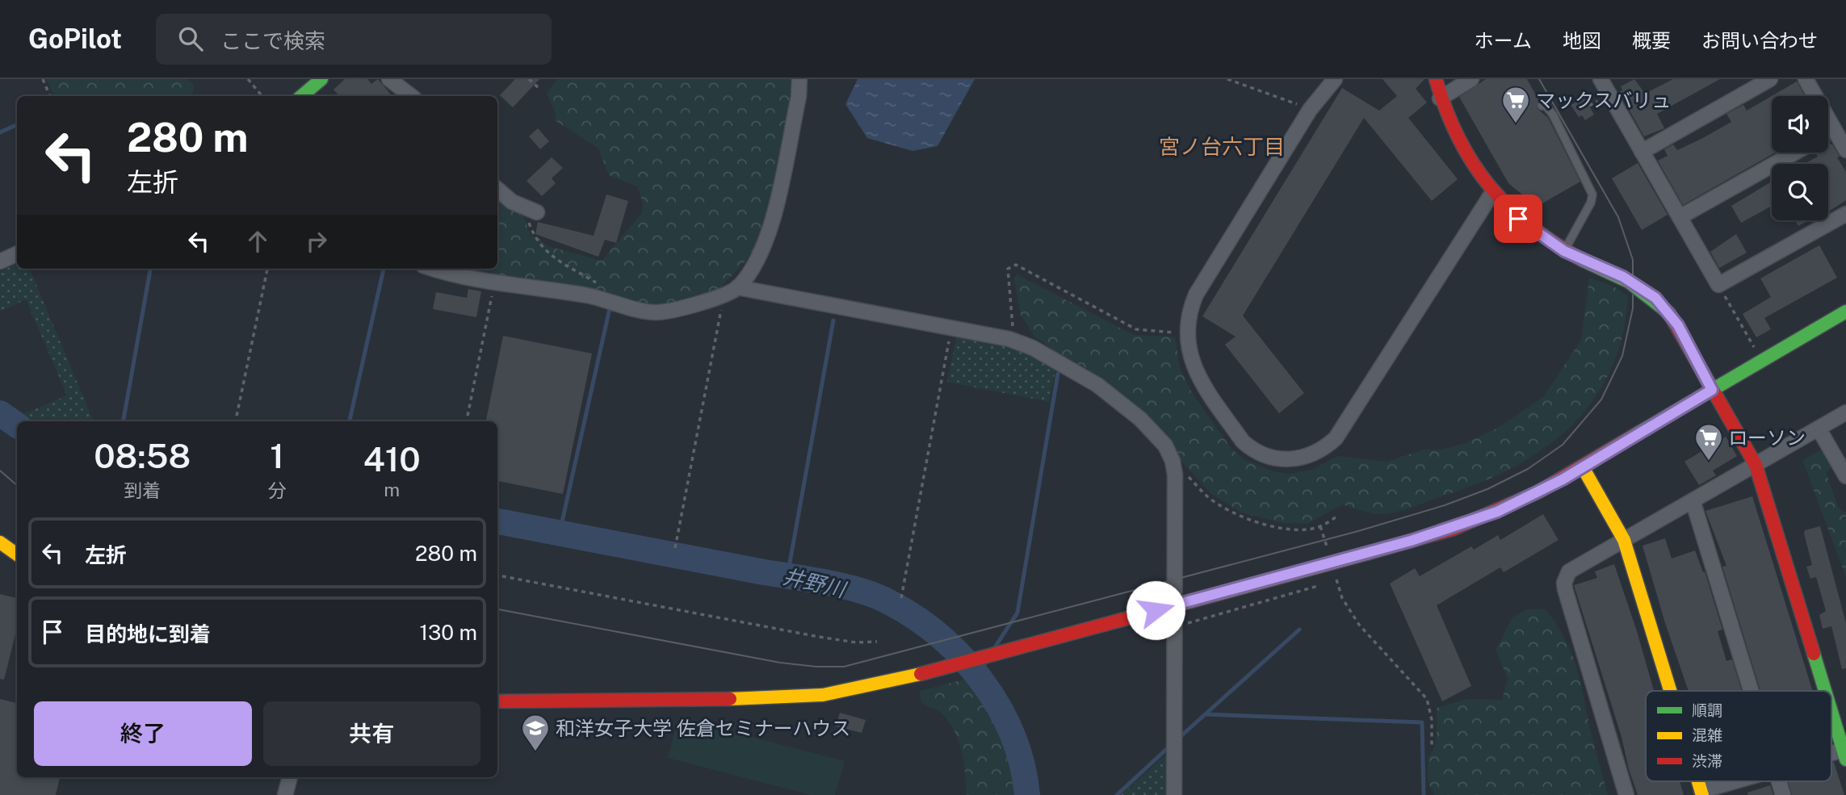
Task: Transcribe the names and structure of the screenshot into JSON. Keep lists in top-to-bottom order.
{
  "districts": ["宮ノ台六丁目"],
  "water": ["井野川"],
  "places": {
    "supermarket": ["マックスバリュ", "ローソン"],
    "school or university": ["和洋女子大学 佐倉セミナーハウス"]
  },
  "legend": ["順調", "混雑", "渋滞"],
  "page": {
    "header": "GoPilot",
    "search": "ここで検索",
    "nav": [
      "ホーム",
      "地図",
      "概要",
      "お問い合わせ"
    ],
    "turn": ["280 m", "左折"],
    "eta": [
      "08:58",
      "到着",
      "1",
      "分",
      "410",
      "m"
    ],
    "list": [
      {
        "name": "左折",
        "value": "280 m"
      },
      {
        "name": "目的地に到着",
        "value": "130 m"
      }
    ],
    "buttons": ["終了", "共有"]
  }
}
